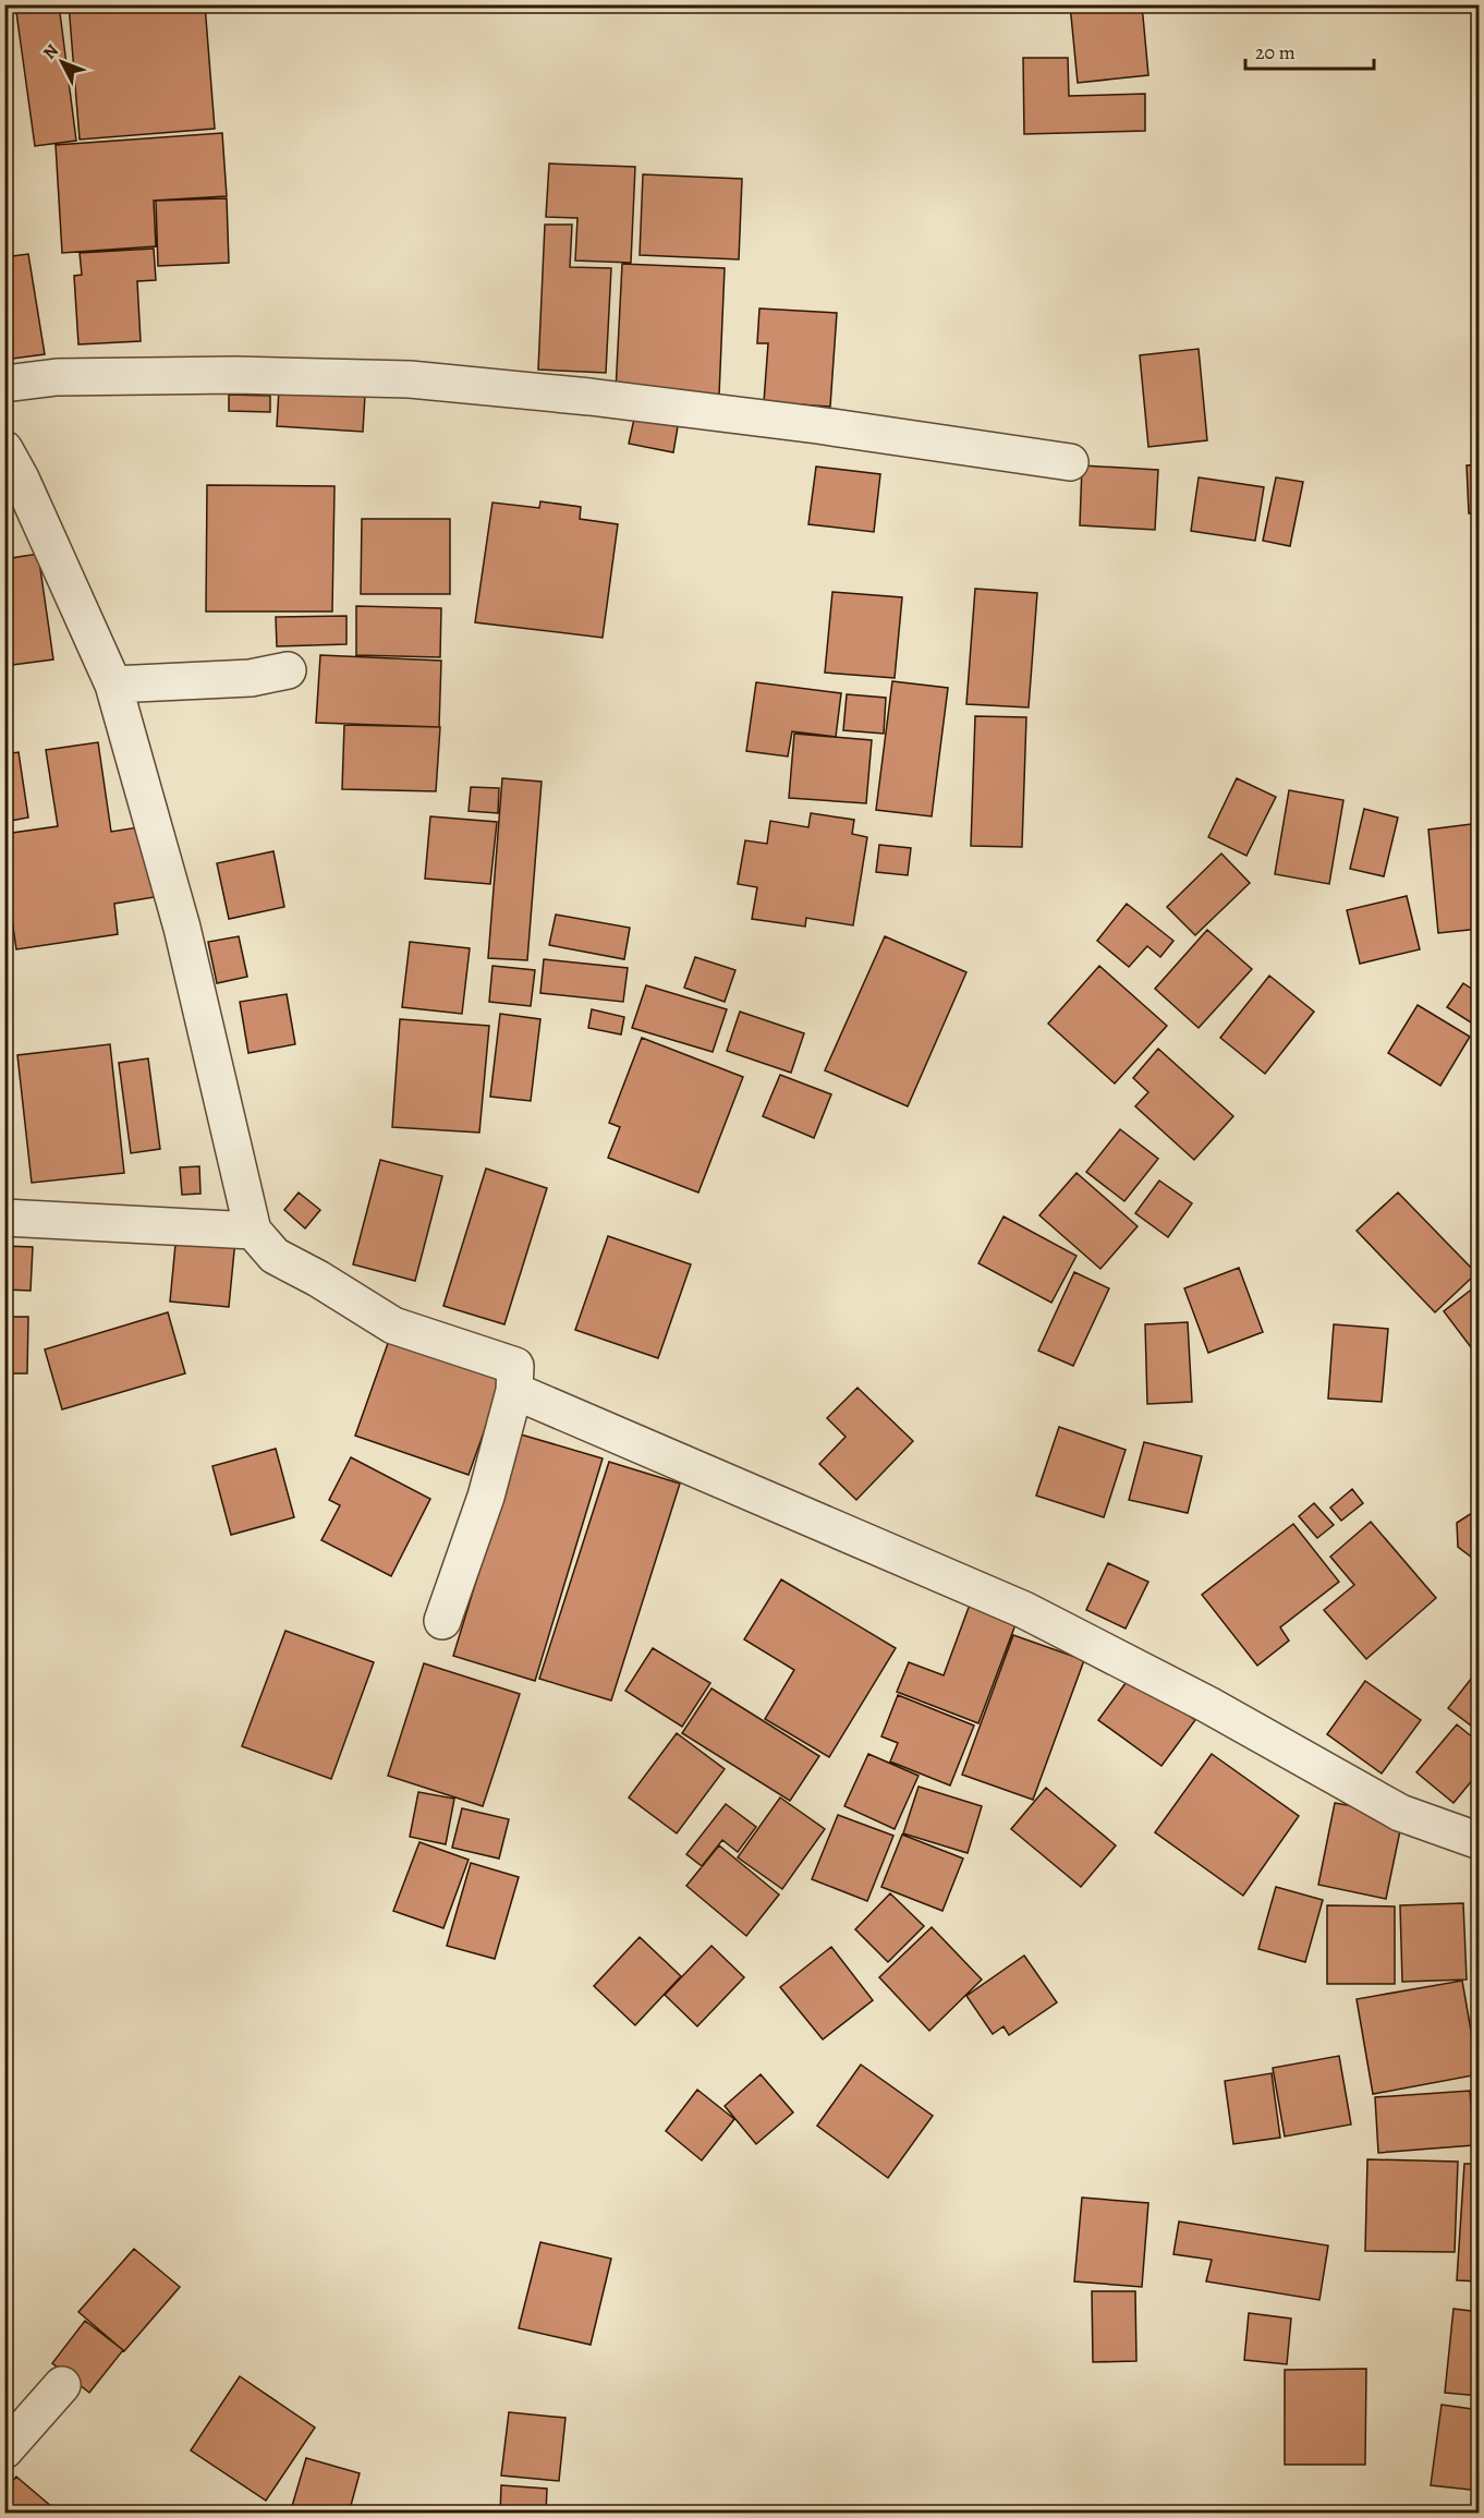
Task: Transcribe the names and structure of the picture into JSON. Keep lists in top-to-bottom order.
{
  "scale_bar": "20 m",
  "north": "top left"
}
